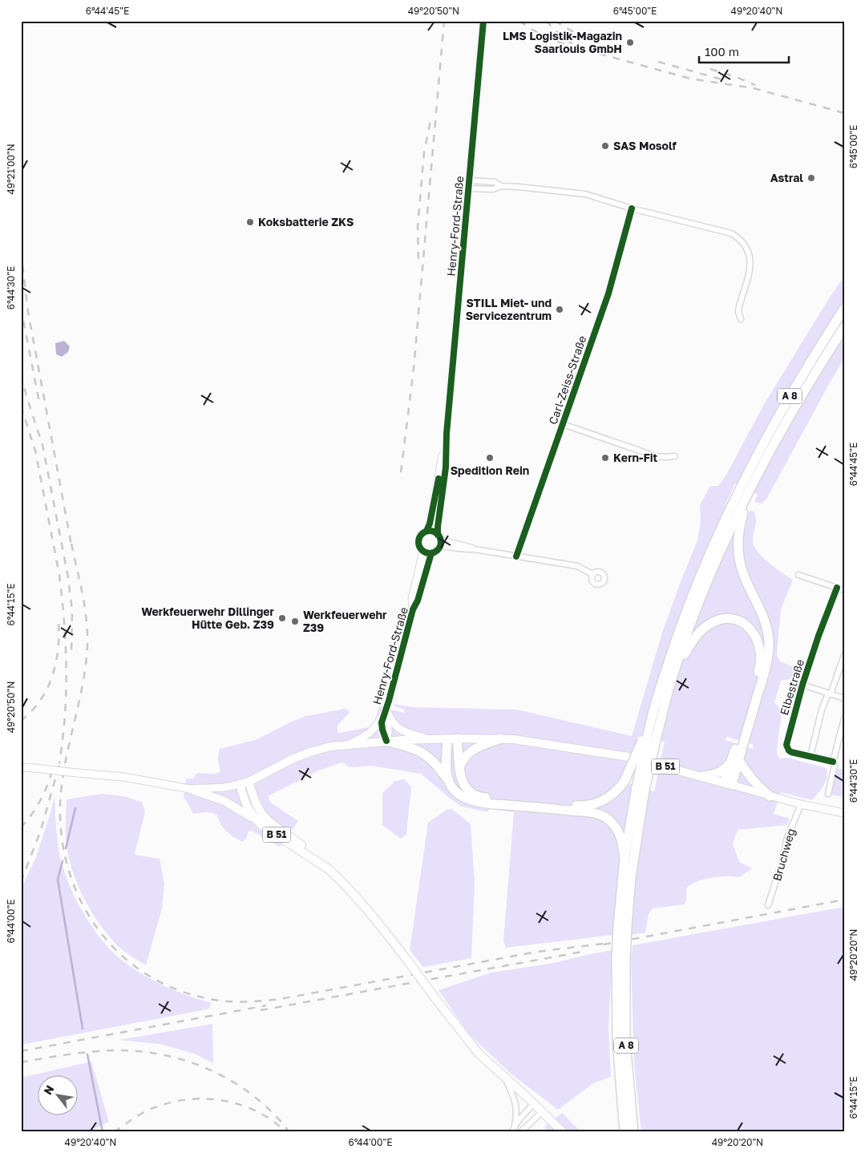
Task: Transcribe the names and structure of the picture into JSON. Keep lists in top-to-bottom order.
{
  "streets": {
    "highway": ["A 8"],
    "main road": ["B 51"],
    "street": [
      "Henry-Ford-Straße",
      "Carl-Zeiss-Straße",
      "Elbestraße",
      "Bruchweg"
    ]
  },
  "crossings": [
    ["Henry-Ford-Straße", "B 51"]
  ],
  "places": [
    "LMS Logistik-Magazin Saarlouis GmbH",
    "SAS Mosolf",
    "Astral",
    "Koksbatterie ZKS",
    "STILL Miet- und Servicezentrum",
    "Spedition Rein",
    "Kern-Fit",
    "Werkfeuerwehr Dillinger Hütte Geb. Z39",
    "Werkfeuerwehr Z39"
  ],
  "scale_bar": "100 m",
  "north": "top left",
  "coordinates": [
    "6°44'45\"E",
    "49°20'50\"N",
    "6°45'00\"E",
    "49°20'40\"N",
    "49°21'00\"N",
    "6°44'30\"E",
    "6°44'15\"E",
    "6°44'00\"E",
    "49°20'20\"N"
  ]
}
